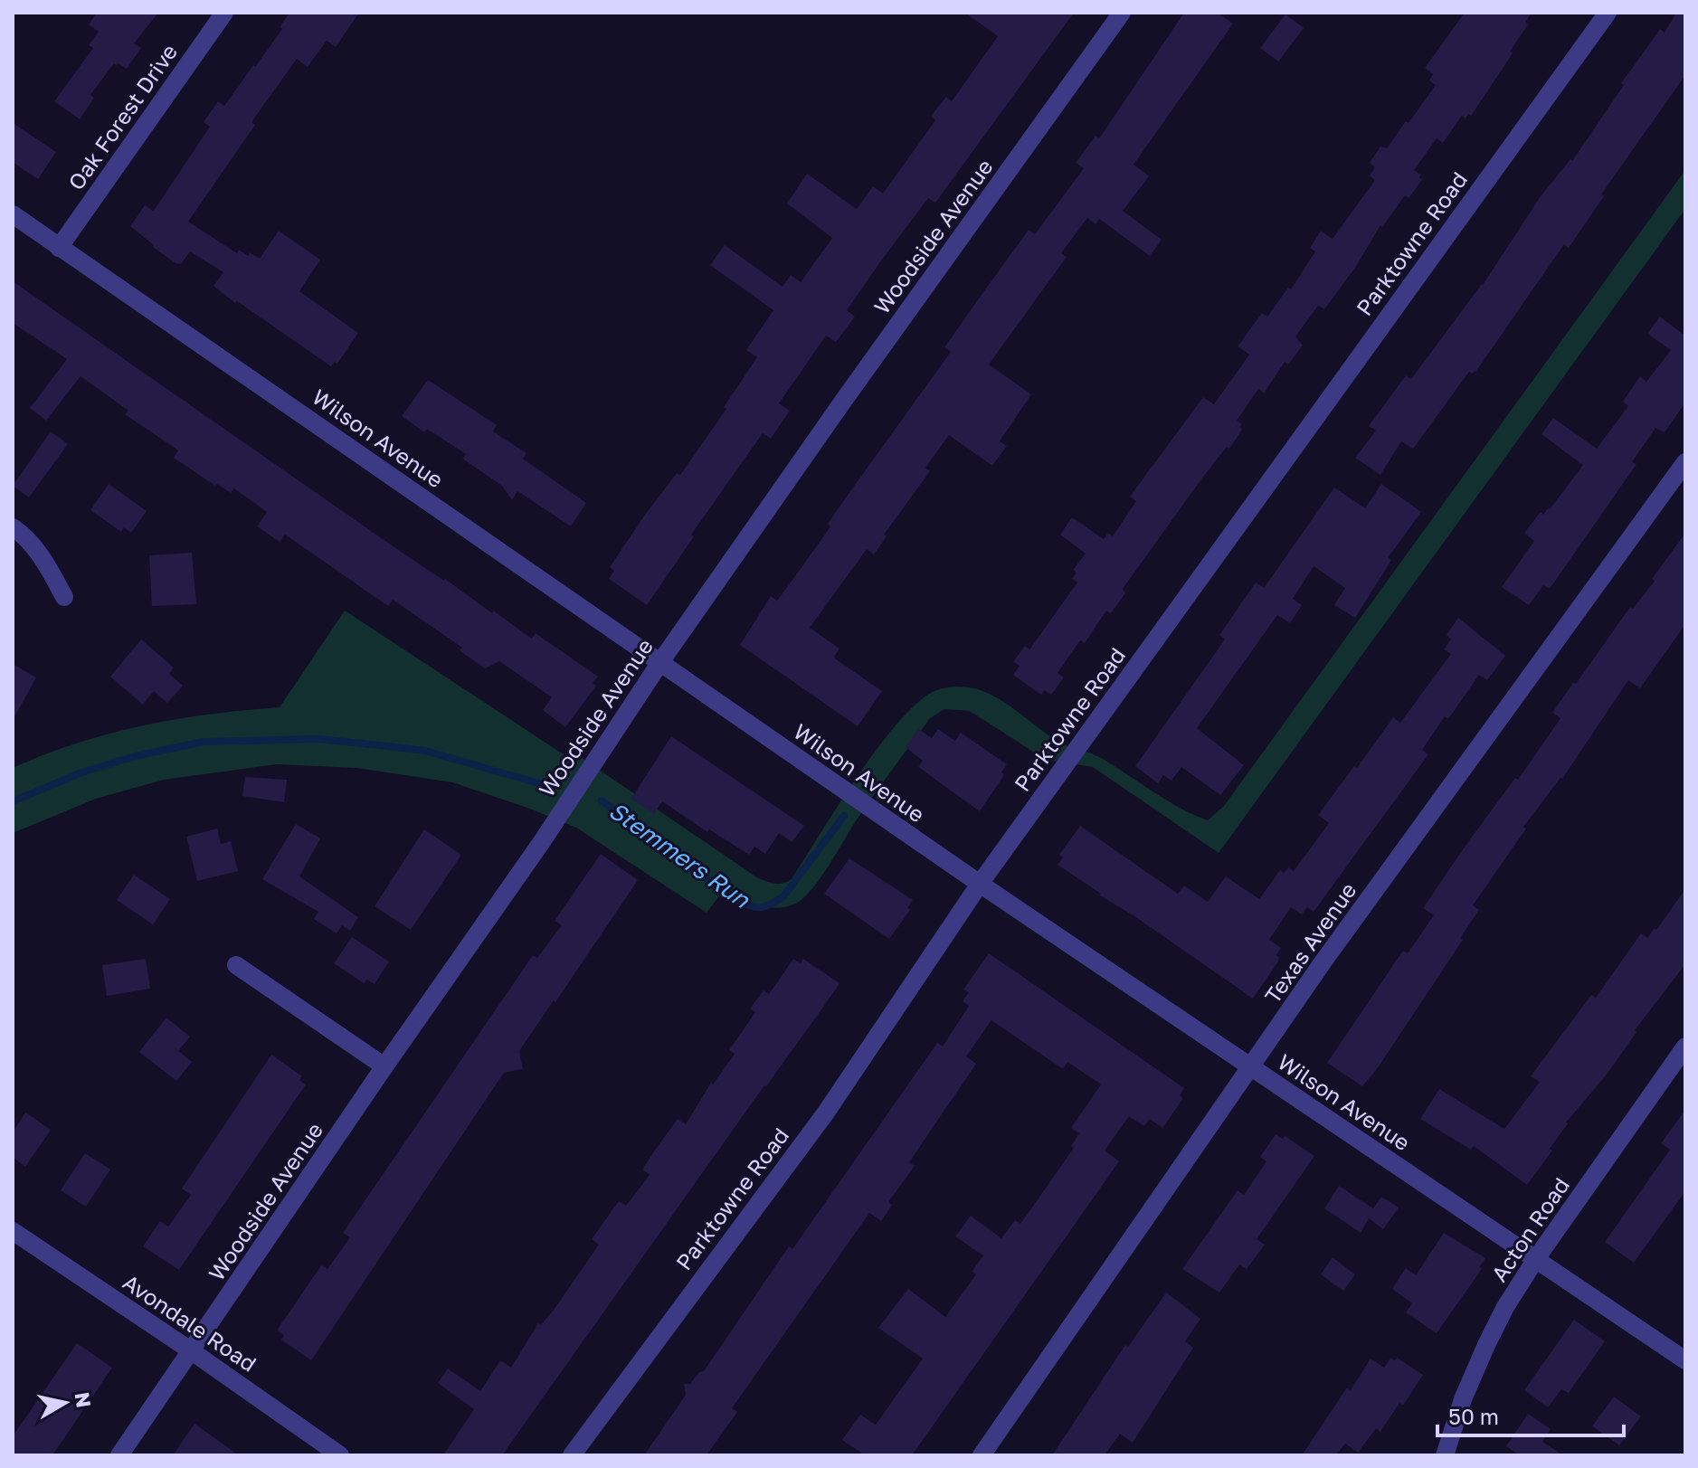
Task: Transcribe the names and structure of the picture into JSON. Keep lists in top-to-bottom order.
{
  "streets": {
    "street": [
      "Oak Forest Drive",
      "Woodside Avenue",
      "Parktowne Road",
      "Wilson Avenue",
      "Texas Avenue",
      "Acton Road",
      "Avondale Road"
    ]
  },
  "crossings": [
    ["Oak Forest Drive", "Wilson Avenue"],
    ["Woodside Avenue", "Wilson Avenue"],
    ["Woodside Avenue", "Avondale Road"],
    ["Parktowne Road", "Wilson Avenue"],
    ["Wilson Avenue", "Texas Avenue"],
    ["Wilson Avenue", "Acton Road"]
  ],
  "water": ["Stemmers Run"],
  "scale_bar": "50 m",
  "north": "right"
}
